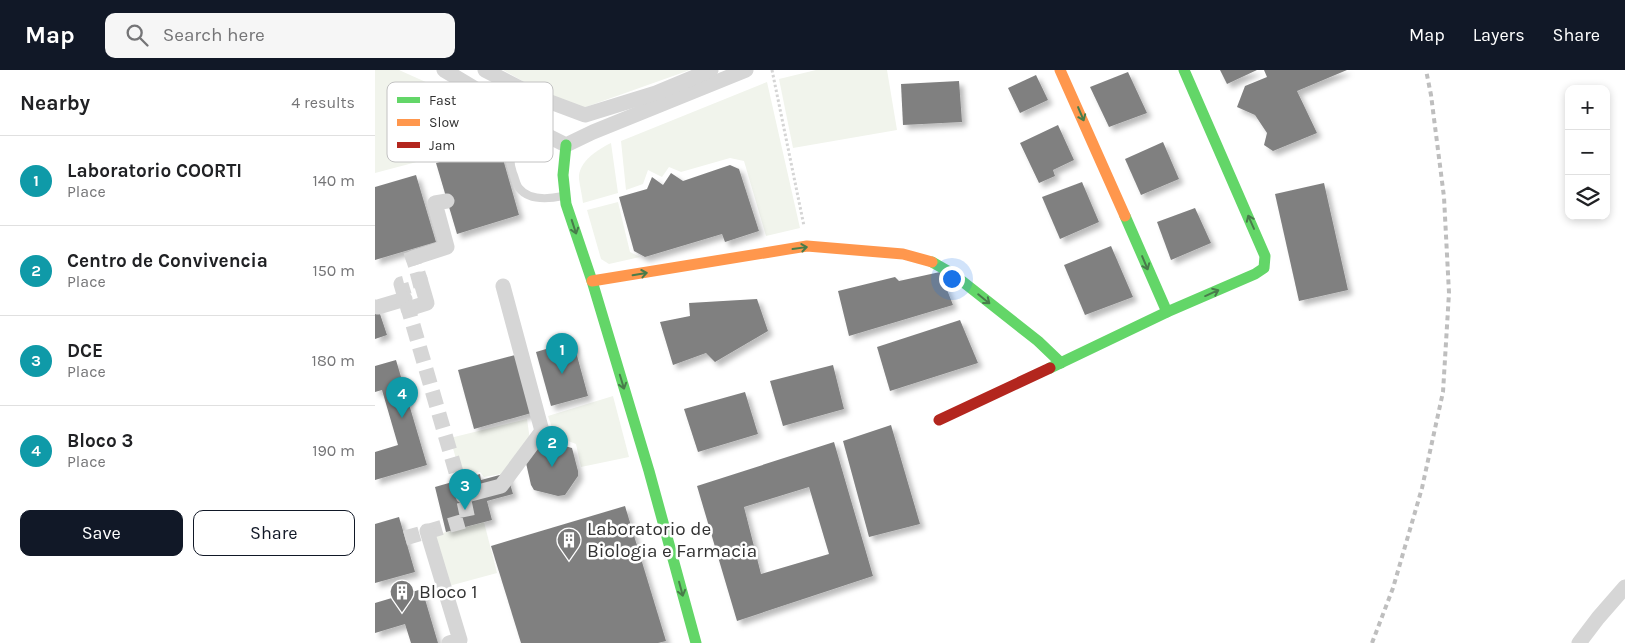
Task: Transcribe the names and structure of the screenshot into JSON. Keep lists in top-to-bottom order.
{
  "places": {
    "building": ["Laboratorio de Biologia e Farmacia", "Bloco 1"]
  },
  "legend": ["Fast", "Slow", "Jam"],
  "page": {
    "header": "Map",
    "search": "Search here",
    "nav": ["Map", "Layers", "Share"],
    "heading": ["Nearby", "4 results"],
    "map_buttons": ["+", "−"],
    "list": [
      {
        "mark": "1",
        "name": "Laboratorio COORTI",
        "note": "Place",
        "value": "140 m"
      },
      {
        "mark": "2",
        "name": "Centro de Convivencia",
        "note": "Place",
        "value": "150 m"
      },
      {
        "mark": "3",
        "name": "DCE",
        "note": "Place",
        "value": "180 m"
      },
      {
        "mark": "4",
        "name": "Bloco 3",
        "note": "Place",
        "value": "190 m"
      }
    ],
    "pins": [
      "1",
      "4",
      "2",
      "3"
    ],
    "buttons": ["Save", "Share"]
  }
}
